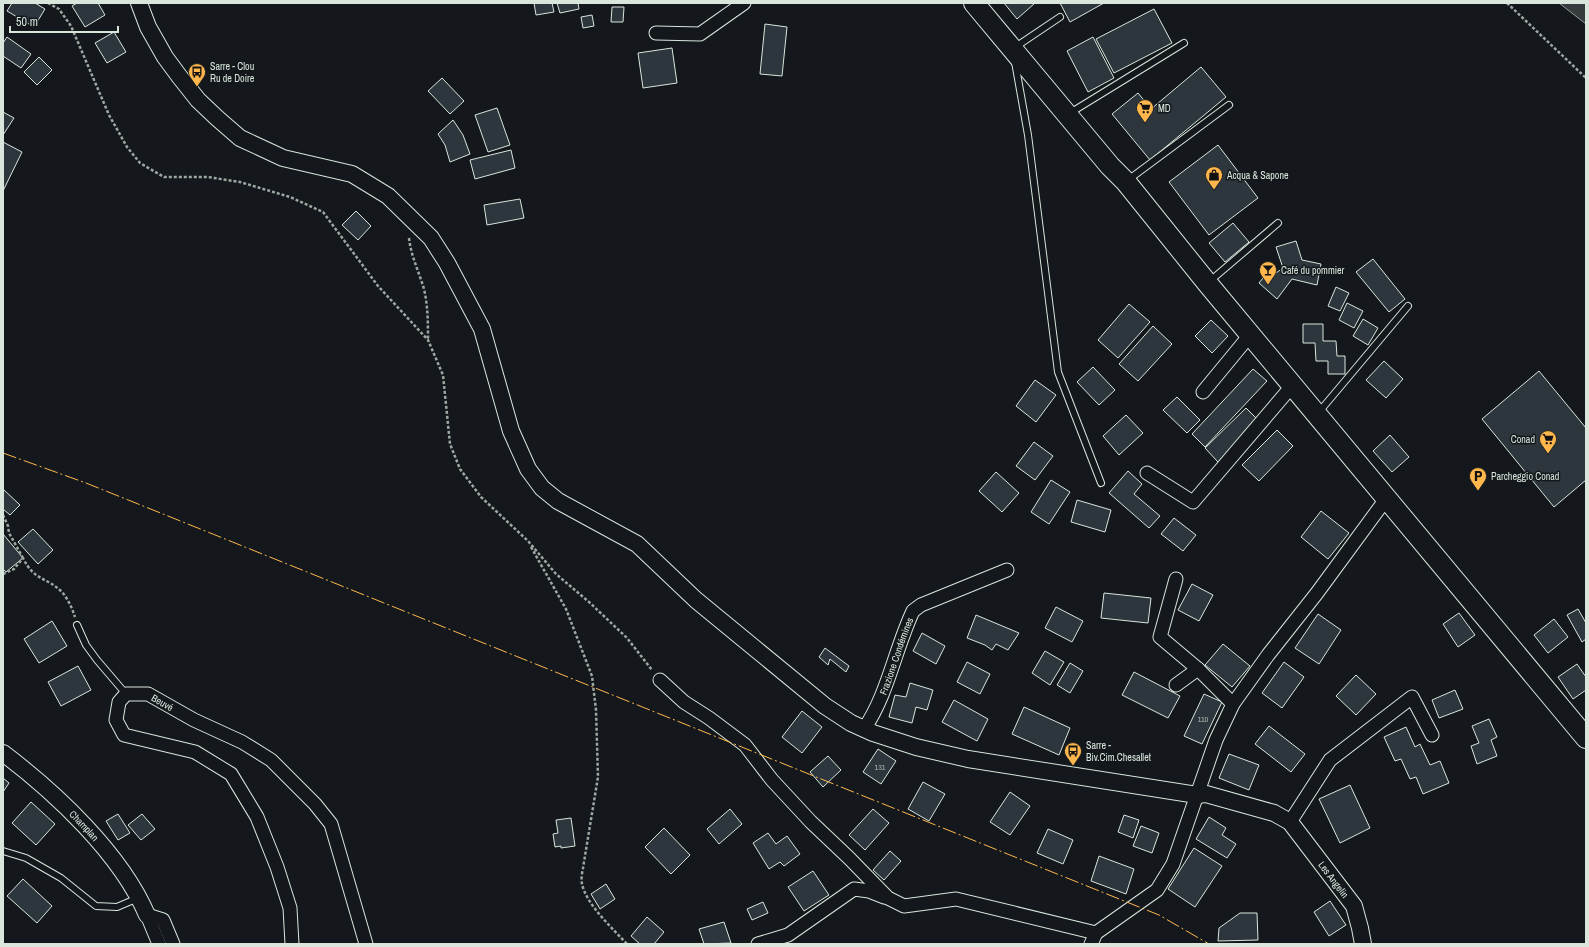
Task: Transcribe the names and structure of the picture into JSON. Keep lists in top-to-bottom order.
{
  "streets": {
    "street": [
      "Frazione Condémines",
      "Beuvé",
      "Champlan",
      "Les Angelin"
    ]
  },
  "places": {
    "bus stop": ["Sarre - Clou Ru de Doire", "Sarre - Biv.Cim.Chesallet"],
    "supermarket": ["MD", "Conad"],
    "shop": ["Acqua & Sapone"],
    "bar": ["Café du pommier"],
    "parking": ["Parcheggio Conad"]
  },
  "house_numbers": ["110", "131"],
  "scale_bar": "50 m"
}
